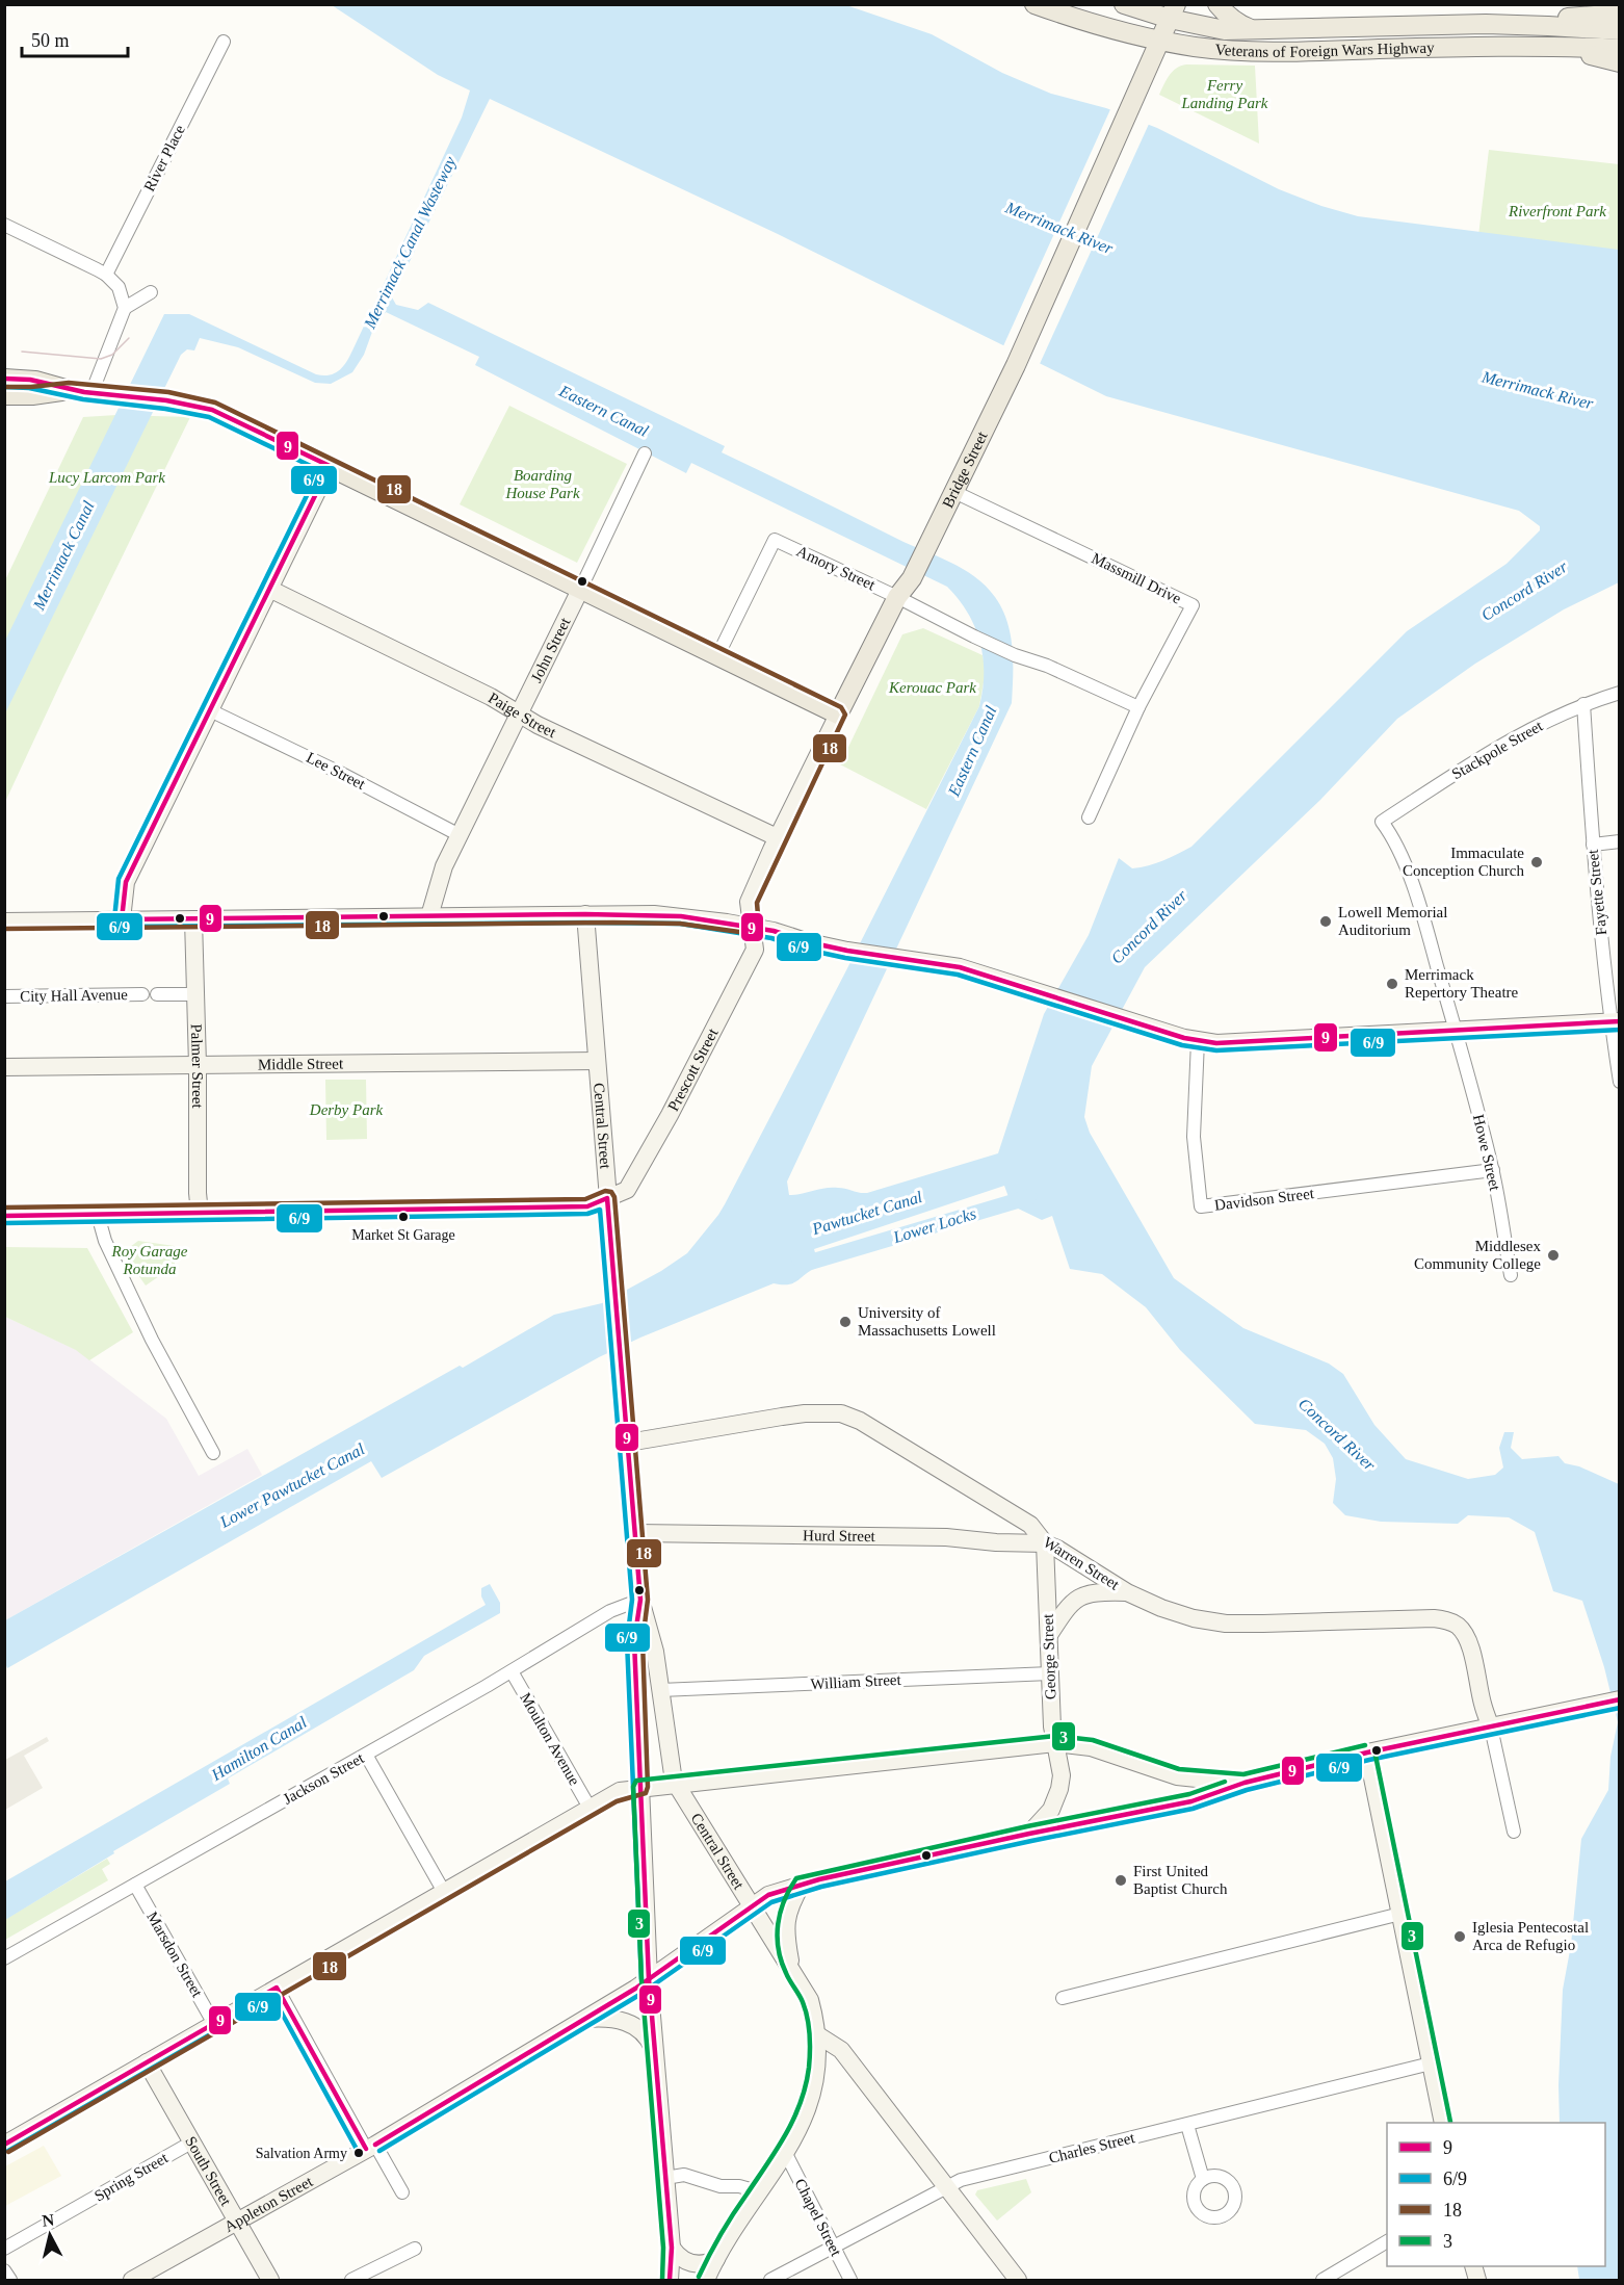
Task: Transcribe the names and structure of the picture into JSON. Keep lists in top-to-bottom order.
{
  "streets": {
    "main road": [
      "Veterans of Foreign Wars Highway",
      "Bridge Street",
      "John Street",
      "Paige Street",
      "Middle Street",
      "Palmer Street",
      "Prescott Street",
      "Central Street",
      "Hurd Street",
      "Warren Street",
      "George Street",
      "South Street",
      "Appleton Street"
    ],
    "street": [
      "River Place",
      "Amory Street",
      "Massmill Drive",
      "Stackpole Street",
      "Lee Street",
      "Fayette Street",
      "City Hall Avenue",
      "Howe Street",
      "Davidson Street",
      "William Street",
      "Moulton Avenue",
      "Jackson Street",
      "Marsdon Street",
      "Charles Street",
      "Spring Street",
      "Chapel Street"
    ]
  },
  "crossings": [
    ["Veterans of Foreign Wars Highway", "Bridge Street"],
    ["Bridge Street", "Amory Street"],
    ["Bridge Street", "Massmill Drive"],
    ["Bridge Street", "Paige Street"],
    ["Bridge Street", "Prescott Street"],
    ["Amory Street", "Massmill Drive"],
    ["John Street", "Paige Street"],
    ["John Street", "Lee Street"],
    ["Stackpole Street", "Fayette Street"],
    ["Stackpole Street", "Howe Street"],
    ["Middle Street", "Palmer Street"],
    ["Middle Street", "Central Street"],
    ["Palmer Street", "Prescott Street"],
    ["Prescott Street", "Central Street"],
    ["Central Street", "Hurd Street"],
    ["Central Street", "Warren Street"],
    ["Central Street", "William Street"],
    ["Central Street", "Jackson Street"],
    ["Central Street", "Appleton Street"],
    ["Central Street", "Chapel Street"],
    ["Howe Street", "Davidson Street"],
    ["Hurd Street", "Warren Street"],
    ["Hurd Street", "George Street"],
    ["Warren Street", "George Street"],
    ["George Street", "William Street"],
    ["George Street", "Appleton Street"],
    ["Moulton Avenue", "Jackson Street"],
    ["Jackson Street", "Marsdon Street"],
    ["Charles Street", "Chapel Street"],
    ["South Street", "Spring Street"],
    ["South Street", "Appleton Street"]
  ],
  "water": [
    "Merrimack River",
    "Merrimack Canal Wasteway",
    "Eastern Canal",
    "Merrimack Canal",
    "Concord River",
    "Pawtucket Canal",
    "Lower Locks",
    "Lower Pawtucket Canal",
    "Hamilton Canal"
  ],
  "parks": [
    "Ferry Landing Park",
    "Riverfront Park",
    "Boarding House Park",
    "Lucy Larcom Park",
    "Kerouac Park",
    "Derby Park",
    "Roy Garage Rotunda"
  ],
  "places": [
    "Immaculate Conception Church",
    "Lowell Memorial Auditorium",
    "Merrimack Repertory Theatre",
    "Market St Garage",
    "Middlesex Community College",
    "University of Massachusetts Lowell",
    "First United Baptist Church",
    "Iglesia Pentecostal Arca de Refugio",
    "Salvation Army"
  ],
  "lines": [
    "transit line 9",
    "transit line 18",
    "transit line 6/9",
    "transit line 3"
  ],
  "legend": [
    "9",
    "6/9",
    "18",
    "3"
  ],
  "scale_bar": "50 m",
  "north": "top"
}
